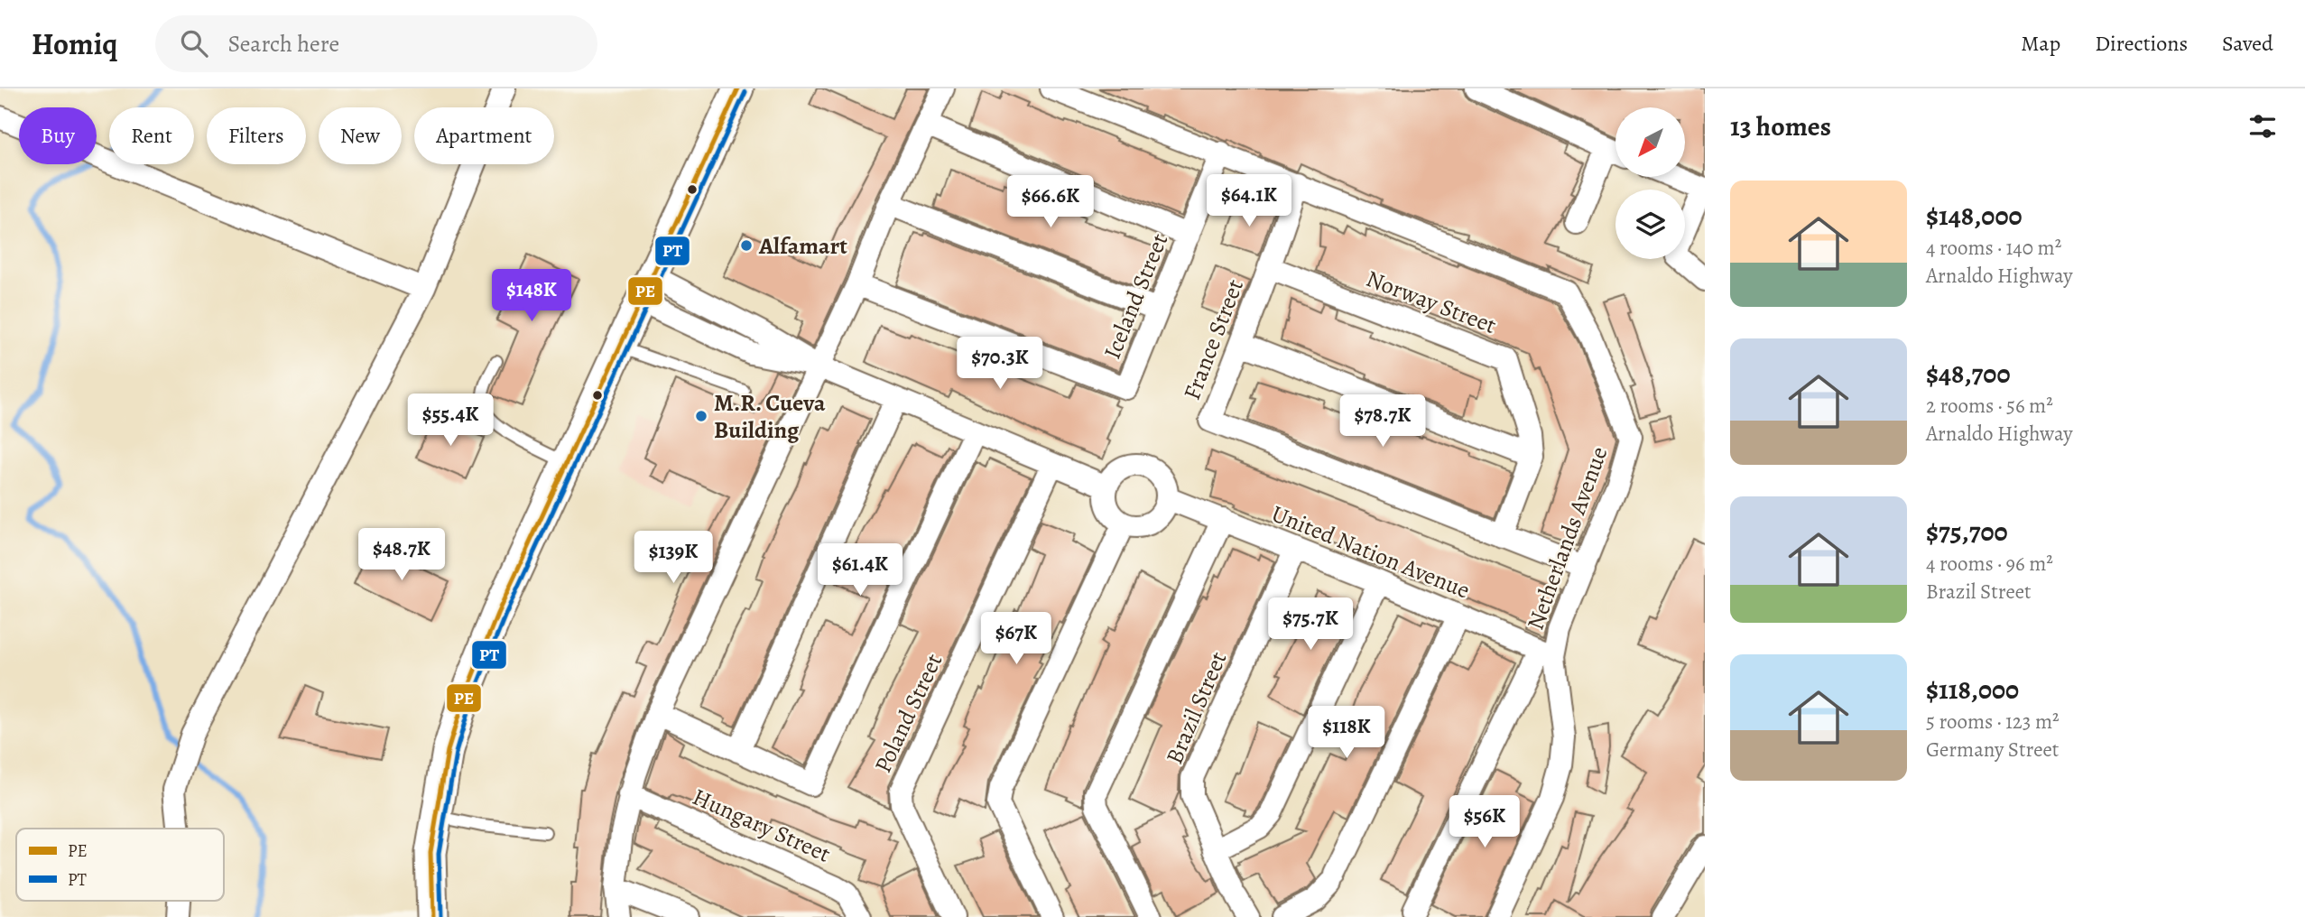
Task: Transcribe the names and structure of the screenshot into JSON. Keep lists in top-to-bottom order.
{
  "streets": {
    "street": [
      "Iceland Street",
      "Norway Street",
      "France Street",
      "Netherlands Avenue",
      "United Nation Avenue",
      "Brazil Street",
      "Poland Street",
      "Hungary Street"
    ]
  },
  "crossings": [
    ["Norway Street", "France Street"],
    ["France Street", "Netherlands Avenue"],
    ["Netherlands Avenue", "United Nation Avenue"],
    ["United Nation Avenue", "Brazil Street"]
  ],
  "places": ["Alfamart", "M.R. Cueva Building"],
  "lines": ["transit line PE", "transit line PT"],
  "legend": ["PE", "PT"],
  "north": "bottom left",
  "page": {
    "header": "Homiq",
    "search": "Search here",
    "nav": ["Map", "Directions", "Saved"],
    "heading": "13 homes",
    "chip": [
      "Buy",
      "Rent",
      "Filters",
      "New",
      "Apartment"
    ],
    "list": [
      {
        "name": "$148,000",
        "note": "4 rooms · 140 m² · Arnaldo Highway"
      },
      {
        "name": "$48,700",
        "note": "2 rooms · 56 m² · Arnaldo Highway"
      },
      {
        "name": "$75,700",
        "note": "4 rooms · 96 m² · Brazil Street"
      },
      {
        "name": "$118,000",
        "note": "5 rooms · 123 m² · Germany Street"
      }
    ],
    "price": [
      "$64.1K",
      "$66.6K",
      "$148K",
      "$70.3K",
      "$55.4K",
      "$78.7K",
      "$48.7K",
      "$139K",
      "$61.4K",
      "$75.7K",
      "$67K",
      "$118K",
      "$56K"
    ]
  }
}
